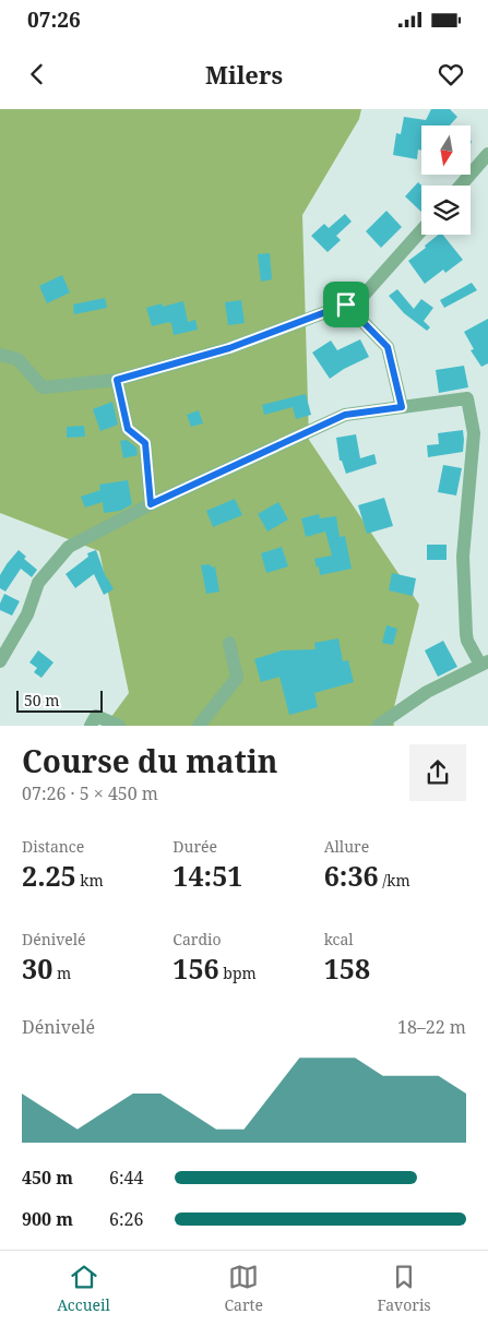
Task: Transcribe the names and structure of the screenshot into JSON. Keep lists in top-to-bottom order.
{
  "scale_bar": "50 m",
  "north": "bottom",
  "page": {
    "status": "07:26",
    "header": "Milers",
    "scale": "50 m",
    "heading": ["Course du matin", "07:26 · 5 × 450 m"],
    "stats": [
      ["Distance", "2.25 km"],
      ["Durée", "14:51"],
      ["Allure", "6:36 /km"],
      ["Dénivelé", "30 m"],
      ["Cardio", "156 bpm"],
      ["kcal", "158"]
    ],
    "chart": ["Dénivelé", "18–22 m"],
    "list": [
      {
        "name": "450 m",
        "note": "6:44"
      },
      {
        "name": "900 m",
        "note": "6:26"
      }
    ],
    "tabs": ["Accueil", "Carte", "Favoris"]
  }
}
